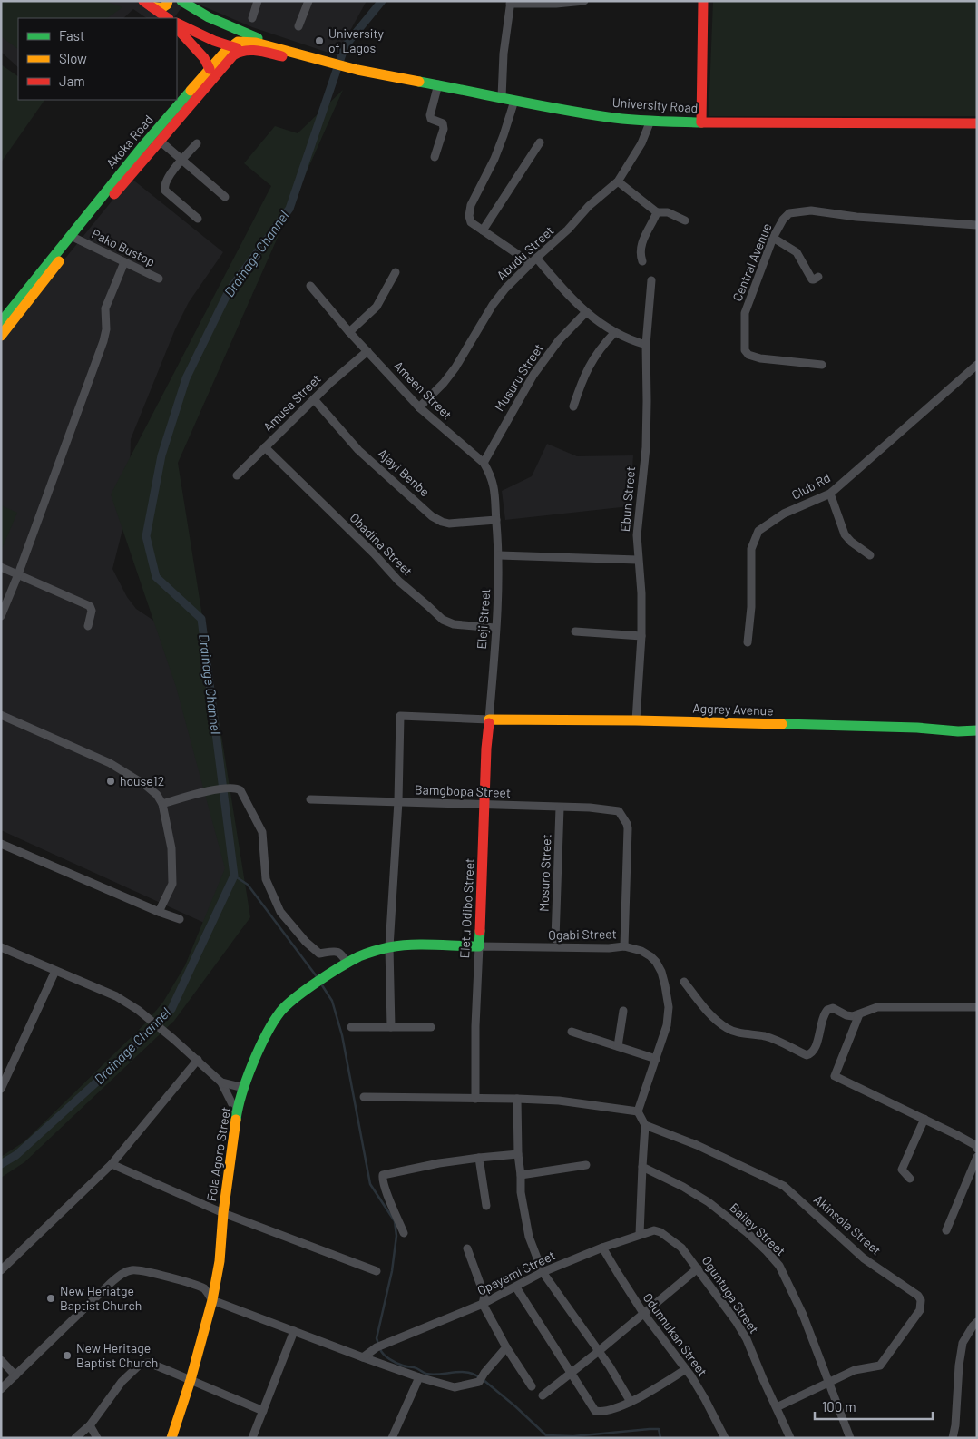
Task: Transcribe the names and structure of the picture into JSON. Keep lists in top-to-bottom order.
{
  "streets": {
    "main road": [
      "University Road",
      "Akoka Road",
      "Aggrey Avenue",
      "Eletu Odibo Street",
      "Fola Agoro Street"
    ],
    "street": [
      "Pako Bustop",
      "Abudu Street",
      "Central Avenue",
      "Musuru Street",
      "Ameen Street",
      "Amusa Street",
      "Ajayi Benbe",
      "Club Rd",
      "Ebun Street",
      "Obadina Street",
      "Eleji Street",
      "Bamgbopa Street",
      "Mosuro Street",
      "Ogabi Street",
      "Akinsola Street",
      "Bailey Street",
      "Opayemi Street",
      "Oguntuga Street",
      "Odunnukan Street"
    ]
  },
  "crossings": [
    ["University Road", "Abudu Street"],
    ["Abudu Street", "Ameen Street"],
    ["Musuru Street", "Ameen Street"],
    ["Ameen Street", "Amusa Street"],
    ["Ameen Street", "Ajayi Benbe"],
    ["Ameen Street", "Eleji Street"],
    ["Amusa Street", "Ajayi Benbe"],
    ["Amusa Street", "Obadina Street"],
    ["Ajayi Benbe", "Eleji Street"],
    ["Ebun Street", "Aggrey Avenue"],
    ["Obadina Street", "Eleji Street"],
    ["Eleji Street", "Aggrey Avenue"],
    ["Eleji Street", "Eletu Odibo Street"],
    ["Aggrey Avenue", "Eletu Odibo Street"],
    ["Bamgbopa Street", "Mosuro Street"],
    ["Bamgbopa Street", "Eletu Odibo Street"],
    ["Bamgbopa Street", "Ogabi Street"],
    ["Eletu Odibo Street", "Ogabi Street"],
    ["Eletu Odibo Street", "Fola Agoro Street"],
    ["Ogabi Street", "Fola Agoro Street"],
    ["Akinsola Street", "Bailey Street"],
    ["Akinsola Street", "Oguntuga Street"],
    ["Opayemi Street", "Oguntuga Street"],
    ["Opayemi Street", "Odunnukan Street"]
  ],
  "water": ["Drainage Channel"],
  "places": [
    "University of Lagos",
    "house12",
    "New Heriatge Baptist Church",
    "New Heritage Baptist Church"
  ],
  "legend": ["Fast", "Slow", "Jam"],
  "scale_bar": "100 m"
}
